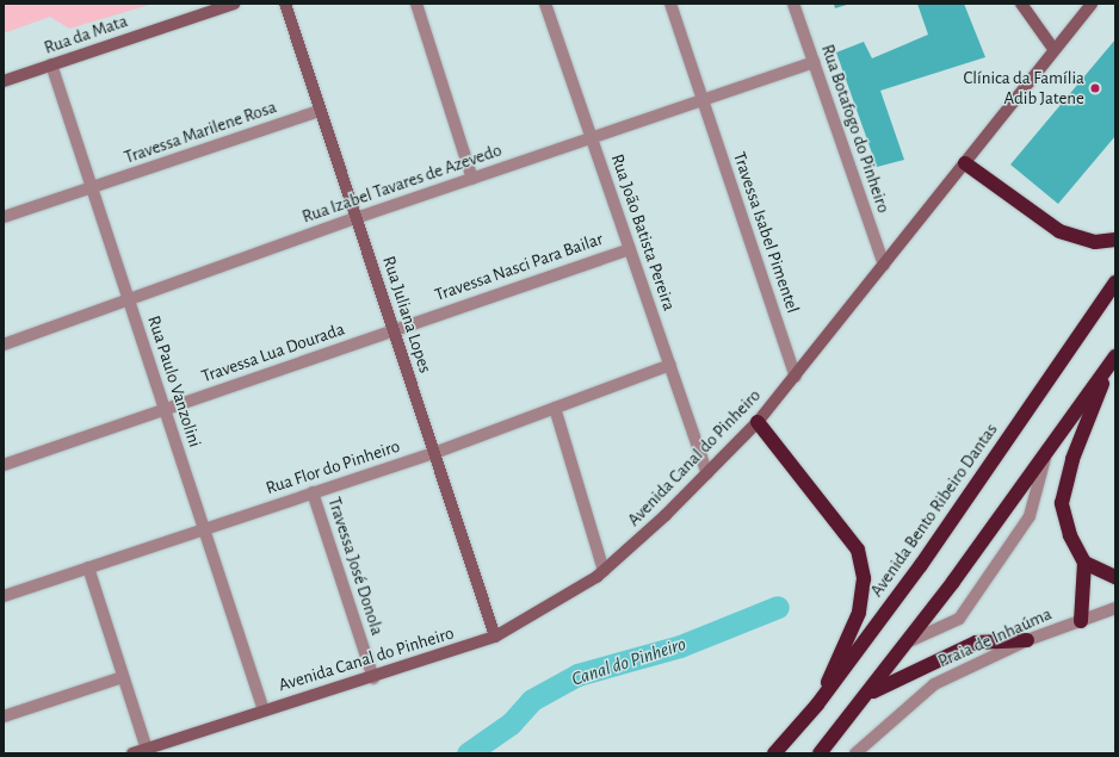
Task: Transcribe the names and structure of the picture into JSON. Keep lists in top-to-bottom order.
{
  "streets": {
    "highway": ["Avenida Bento Ribeiro Dantas"],
    "street": [
      "Rua da Mata",
      "Rua Botafogo do Pinheiro",
      "Travessa Marilene Rosa",
      "Rua Izabel Tavares de Azevedo",
      "Rua João Batista Pereira",
      "Travessa Isabel Pimentel",
      "Travessa Nasci Para Bailar",
      "Rua Juliana Lopes",
      "Travessa Lua Dourada",
      "Rua Paulo Vanzolini",
      "Avenida Canal do Pinheiro",
      "Rua Flor do Pinheiro",
      "Travessa José Donola",
      "Praia de Inhaúma"
    ]
  },
  "crossings": [
    ["Rua da Mata", "Rua Paulo Vanzolini"],
    ["Rua Botafogo do Pinheiro", "Rua Izabel Tavares de Azevedo"],
    ["Rua Botafogo do Pinheiro", "Avenida Canal do Pinheiro"],
    ["Travessa Marilene Rosa", "Rua Juliana Lopes"],
    ["Travessa Marilene Rosa", "Rua Paulo Vanzolini"],
    ["Rua Izabel Tavares de Azevedo", "Rua João Batista Pereira"],
    ["Rua Izabel Tavares de Azevedo", "Travessa Isabel Pimentel"],
    ["Rua Izabel Tavares de Azevedo", "Rua Juliana Lopes"],
    ["Rua Izabel Tavares de Azevedo", "Rua Paulo Vanzolini"],
    ["Rua João Batista Pereira", "Travessa Nasci Para Bailar"],
    ["Rua João Batista Pereira", "Avenida Canal do Pinheiro"],
    ["Rua João Batista Pereira", "Rua Flor do Pinheiro"],
    ["Travessa Isabel Pimentel", "Avenida Canal do Pinheiro"],
    ["Travessa Nasci Para Bailar", "Rua Juliana Lopes"],
    ["Travessa Nasci Para Bailar", "Travessa Lua Dourada"],
    ["Rua Juliana Lopes", "Travessa Lua Dourada"],
    ["Rua Juliana Lopes", "Avenida Canal do Pinheiro"],
    ["Rua Juliana Lopes", "Rua Flor do Pinheiro"],
    ["Travessa Lua Dourada", "Rua Paulo Vanzolini"],
    ["Rua Paulo Vanzolini", "Avenida Canal do Pinheiro"],
    ["Rua Paulo Vanzolini", "Rua Flor do Pinheiro"],
    ["Avenida Canal do Pinheiro", "Travessa José Donola"],
    ["Rua Flor do Pinheiro", "Travessa José Donola"]
  ],
  "water": ["Canal do Pinheiro"],
  "places": ["Clínica da Família Adib Jatene"]
}
